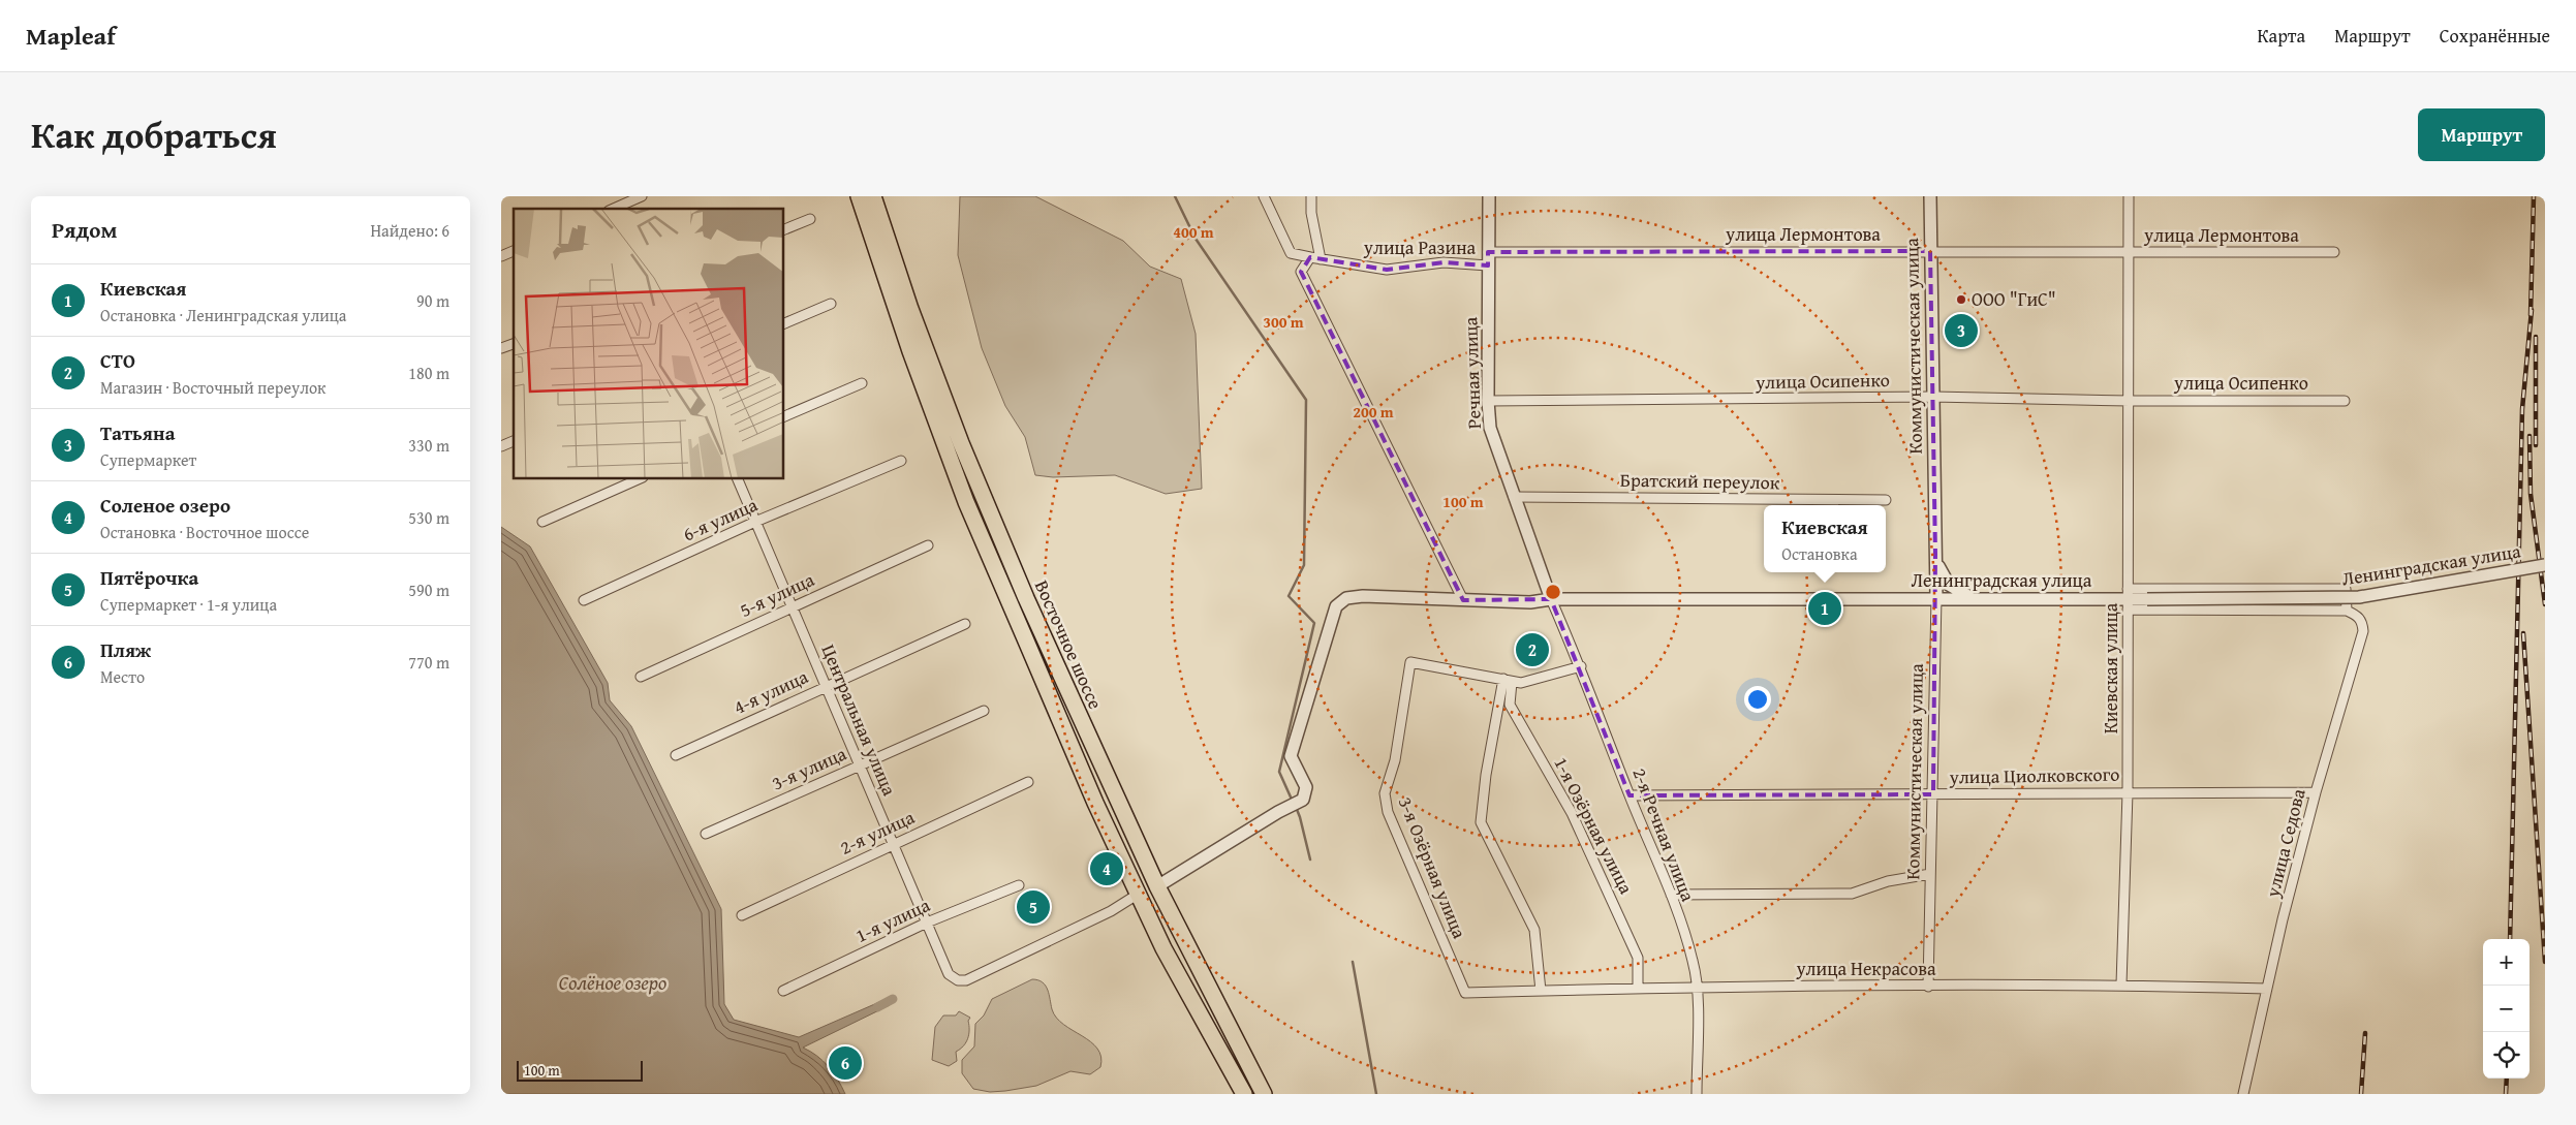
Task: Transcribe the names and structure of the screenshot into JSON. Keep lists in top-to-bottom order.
{
  "streets": {
    "highway": ["Восточное шоссе"],
    "street": [
      "улица Лермонтова",
      "улица Разина",
      "Коммунистическая улица",
      "Речная улица",
      "улица Осипенко",
      "Братский переулок",
      "6-я улица",
      "Ленинградская улица",
      "5-я улица",
      "Киевская улица",
      "4-я улица",
      "Центральная улица",
      "3-я улица",
      "улица Циолковского",
      "1-я Озёрная улица",
      "2-я улица",
      "2-я Речная улица",
      "улица Седова",
      "3-я Озёрная улица",
      "1-я улица",
      "улица Некрасова"
    ]
  },
  "crossings": [
    ["улица Лермонтова", "Коммунистическая улица"],
    ["улица Лермонтова", "Речная улица"],
    ["улица Лермонтова", "Киевская улица"],
    ["улица Разина", "Речная улица"],
    ["Коммунистическая улица", "улица Осипенко"],
    ["Коммунистическая улица", "Ленинградская улица"],
    ["Коммунистическая улица", "улица Циолковского"],
    ["Коммунистическая улица", "улица Некрасова"],
    ["Речная улица", "улица Осипенко"],
    ["Речная улица", "Братский переулок"],
    ["Речная улица", "Ленинградская улица"],
    ["Речная улица", "2-я Речная улица"],
    ["улица Осипенко", "Киевская улица"],
    ["6-я улица", "Центральная улица"],
    ["Ленинградская улица", "Восточное шоссе"],
    ["Ленинградская улица", "Киевская улица"],
    ["Ленинградская улица", "2-я Речная улица"],
    ["5-я улица", "Центральная улица"],
    ["Восточное шоссе", "Центральная улица"],
    ["Киевская улица", "улица Циолковского"],
    ["Киевская улица", "улица Некрасова"],
    ["4-я улица", "Центральная улица"],
    ["Центральная улица", "3-я улица"],
    ["Центральная улица", "2-я улица"],
    ["Центральная улица", "1-я улица"],
    ["улица Циолковского", "2-я Речная улица"],
    ["улица Циолковского", "улица Седова"],
    ["1-я Озёрная улица", "3-я Озёрная улица"],
    ["1-я Озёрная улица", "улица Некрасова"],
    ["2-я Речная улица", "улица Некрасова"],
    ["улица Седова", "улица Некрасова"],
    ["3-я Озёрная улица", "улица Некрасова"]
  ],
  "water": ["Солёное озеро"],
  "places": ["ООО \"ГиС\""],
  "scale_bar": "100 m",
  "page": {
    "header": "Mapleaf",
    "nav": ["Карта", "Маршрут", "Сохранённые"],
    "title": "Как добраться",
    "buttons": "Маршрут",
    "heading": ["Рядом", "Найдено: 6"],
    "list": [
      {
        "mark": "1",
        "name": "Киевская",
        "note": "Остановка · Ленинградская улица",
        "value": "90 m"
      },
      {
        "mark": "2",
        "name": "СТО",
        "note": "Магазин · Восточный переулок",
        "value": "180 m"
      },
      {
        "mark": "3",
        "name": "Татьяна",
        "note": "Супермаркет",
        "value": "330 m"
      },
      {
        "mark": "4",
        "name": "Соленое озеро",
        "note": "Остановка · Восточное шоссе",
        "value": "530 m"
      },
      {
        "mark": "5",
        "name": "Пятёрочка",
        "note": "Супермаркет · 1-я улица",
        "value": "590 m"
      },
      {
        "mark": "6",
        "name": "Пляж",
        "note": "Место",
        "value": "770 m"
      }
    ],
    "pins": [
      "3",
      "1",
      "2",
      "4",
      "5",
      "6"
    ],
    "popup": ["Киевская", "Остановка"],
    "map_buttons": ["+", "−"],
    "scale": "100 m"
  },
  "rings": [
    "400 m",
    "300 m",
    "200 m",
    "100 m"
  ]
}
